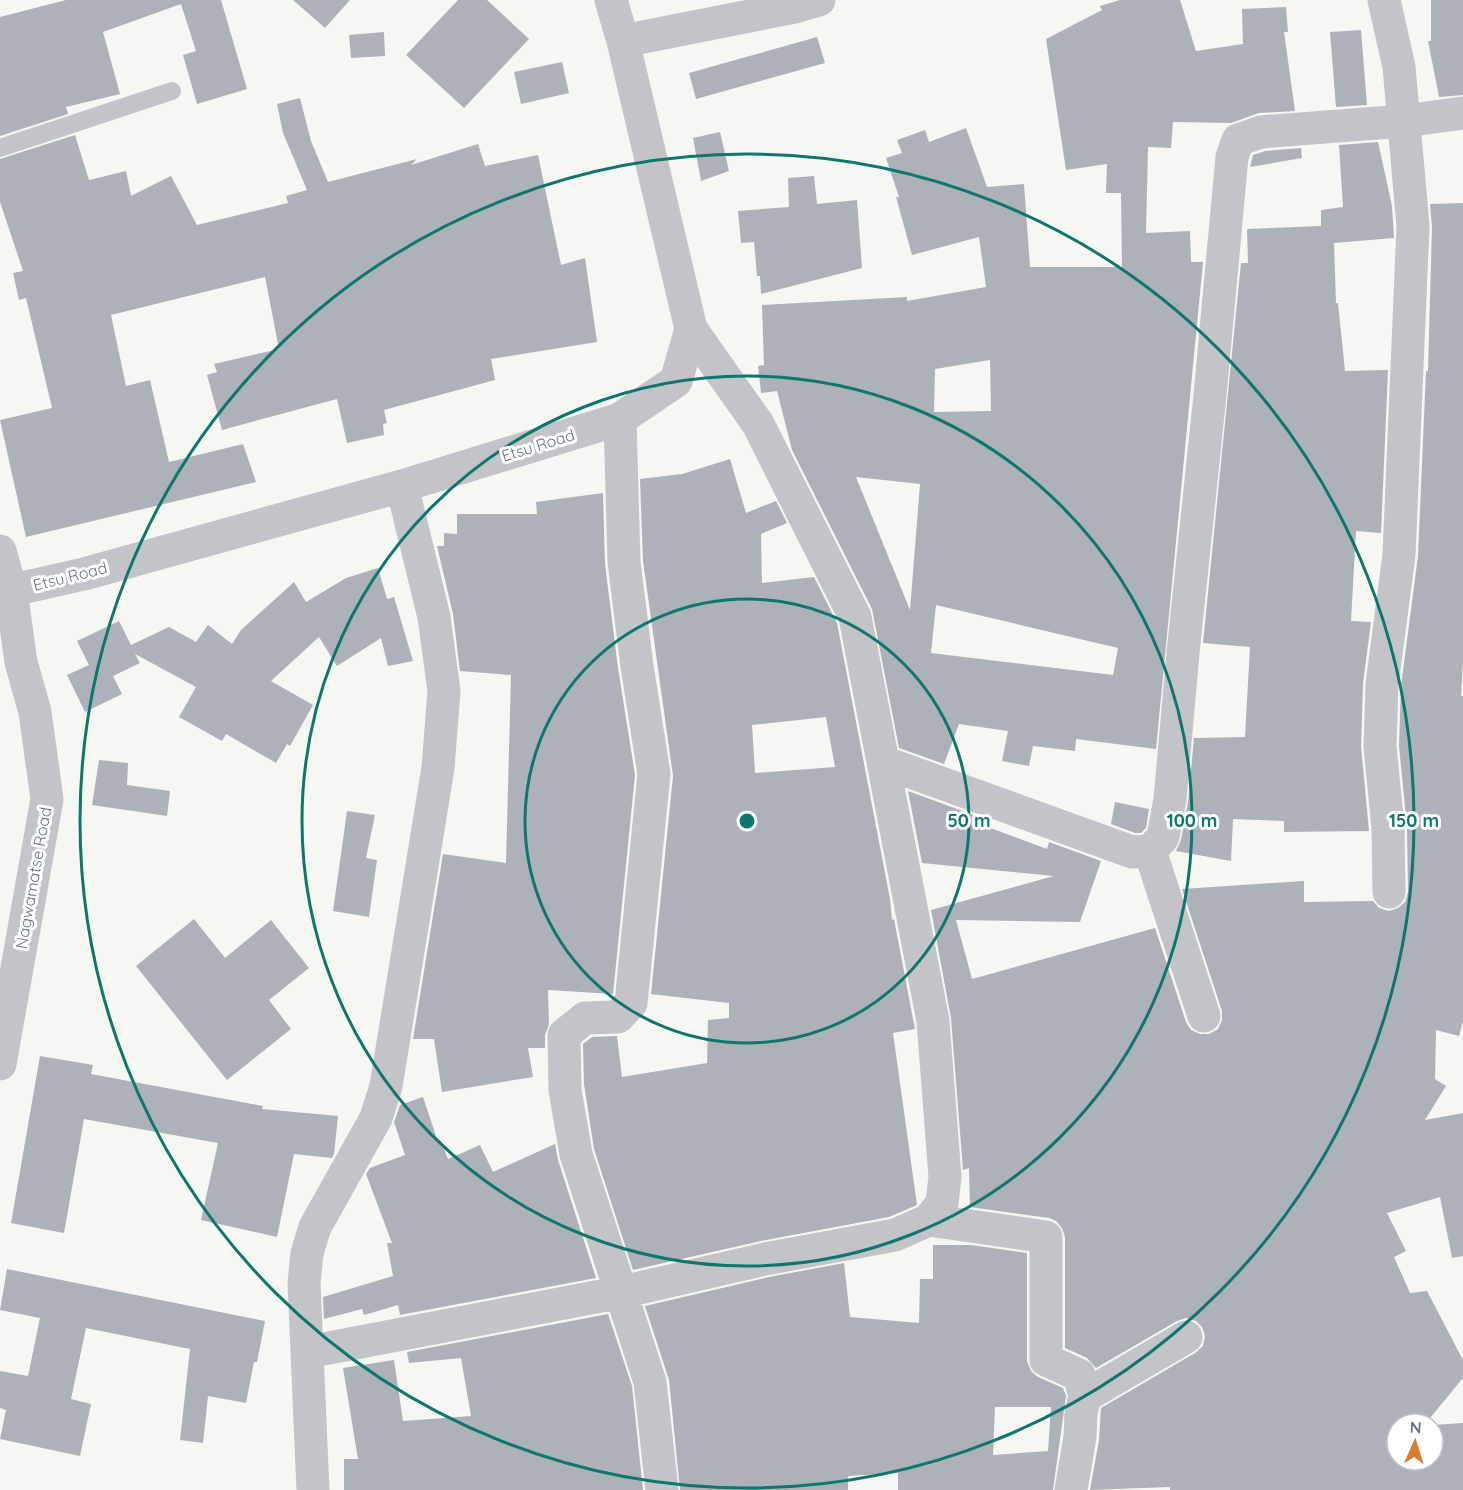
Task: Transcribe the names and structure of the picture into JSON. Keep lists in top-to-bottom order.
{
  "streets": {
    "street": ["Etsu Road", "Nagwamatse Road"]
  },
  "crossings": [
    ["Etsu Road", "Nagwamatse Road"]
  ],
  "north": "top",
  "rings": ["50 m", "100 m", "150 m"]
}
